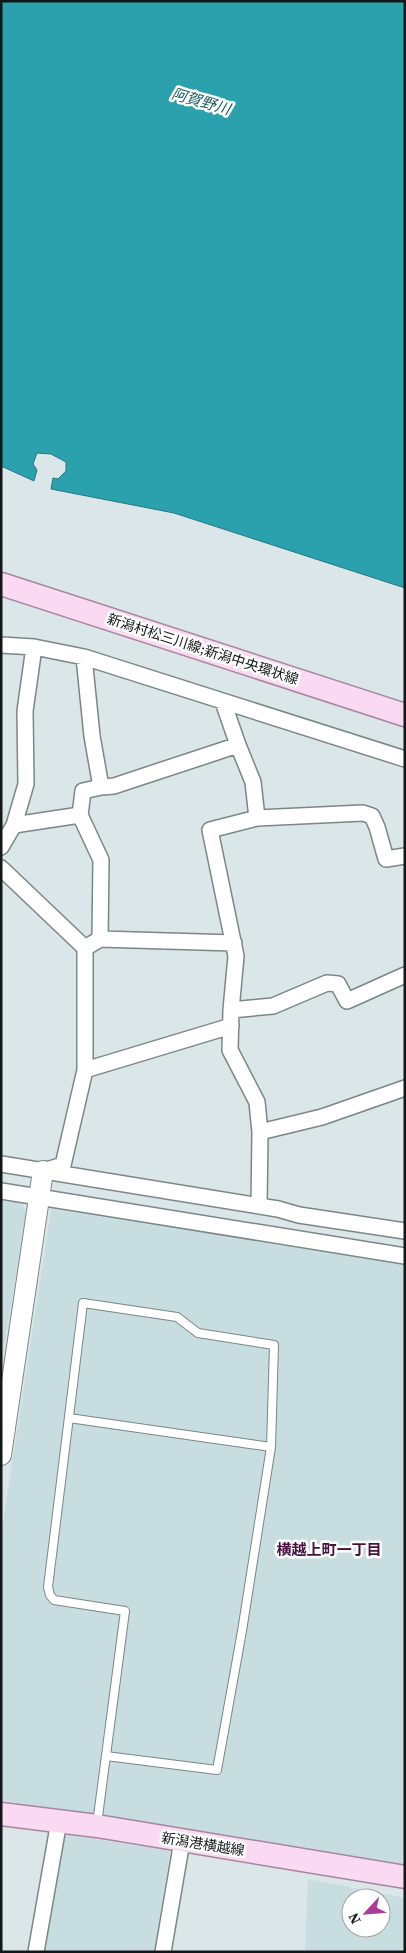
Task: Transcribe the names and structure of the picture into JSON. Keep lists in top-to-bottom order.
{
  "streets": {
    "main road": ["新潟村松三川線;新潟中央環状線", "新潟港横越線"]
  },
  "districts": ["横越上町一丁目"],
  "water": ["阿賀野川"],
  "north": "bottom left"
}
